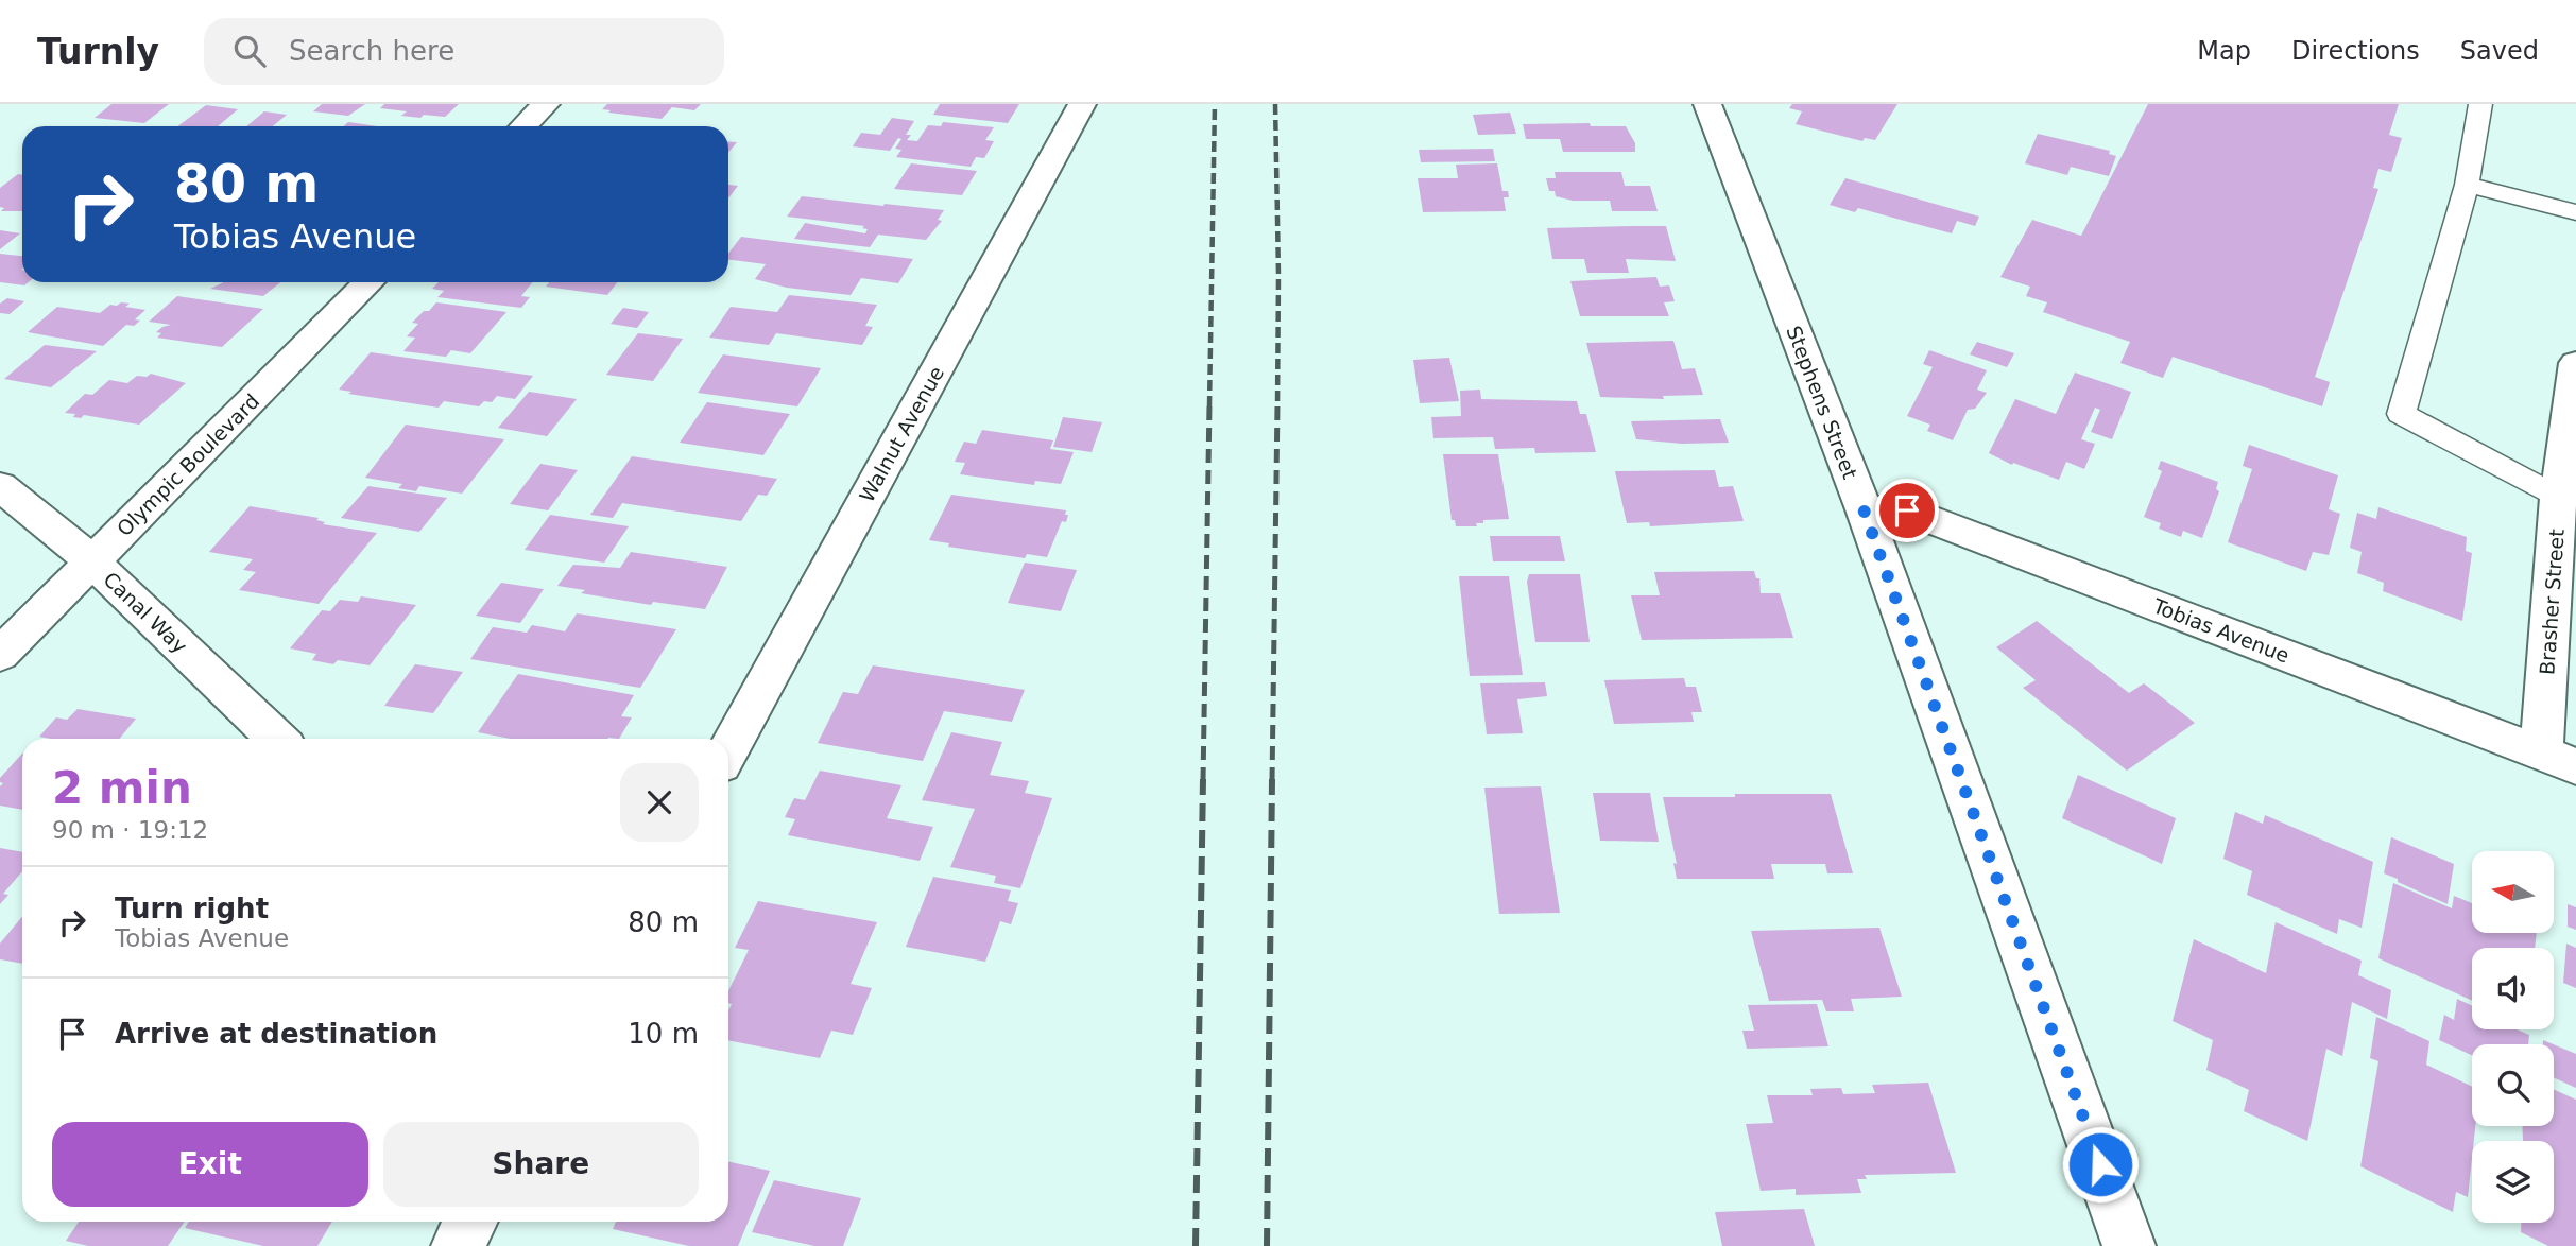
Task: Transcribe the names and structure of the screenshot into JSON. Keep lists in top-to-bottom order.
{
  "streets": {
    "street": [
      "Stephens Street",
      "Walnut Avenue",
      "Olympic Boulevard",
      "Brasher Street",
      "Canal Way",
      "Tobias Avenue"
    ]
  },
  "crossings": [
    ["Stephens Street", "Tobias Avenue"],
    ["Olympic Boulevard", "Canal Way"],
    ["Brasher Street", "Tobias Avenue"]
  ],
  "north": "left",
  "page": {
    "header": "Turnly",
    "search": "Search here",
    "nav": ["Map", "Directions", "Saved"],
    "turn": ["80 m", "Tobias Avenue"],
    "heading": ["2 min", "90 m · 19:12"],
    "list": [
      {
        "name": "Turn right",
        "note": "Tobias Avenue",
        "value": "80 m"
      },
      {
        "name": "Arrive at destination",
        "value": "10 m"
      }
    ],
    "buttons": ["Exit", "Share"]
  }
}
